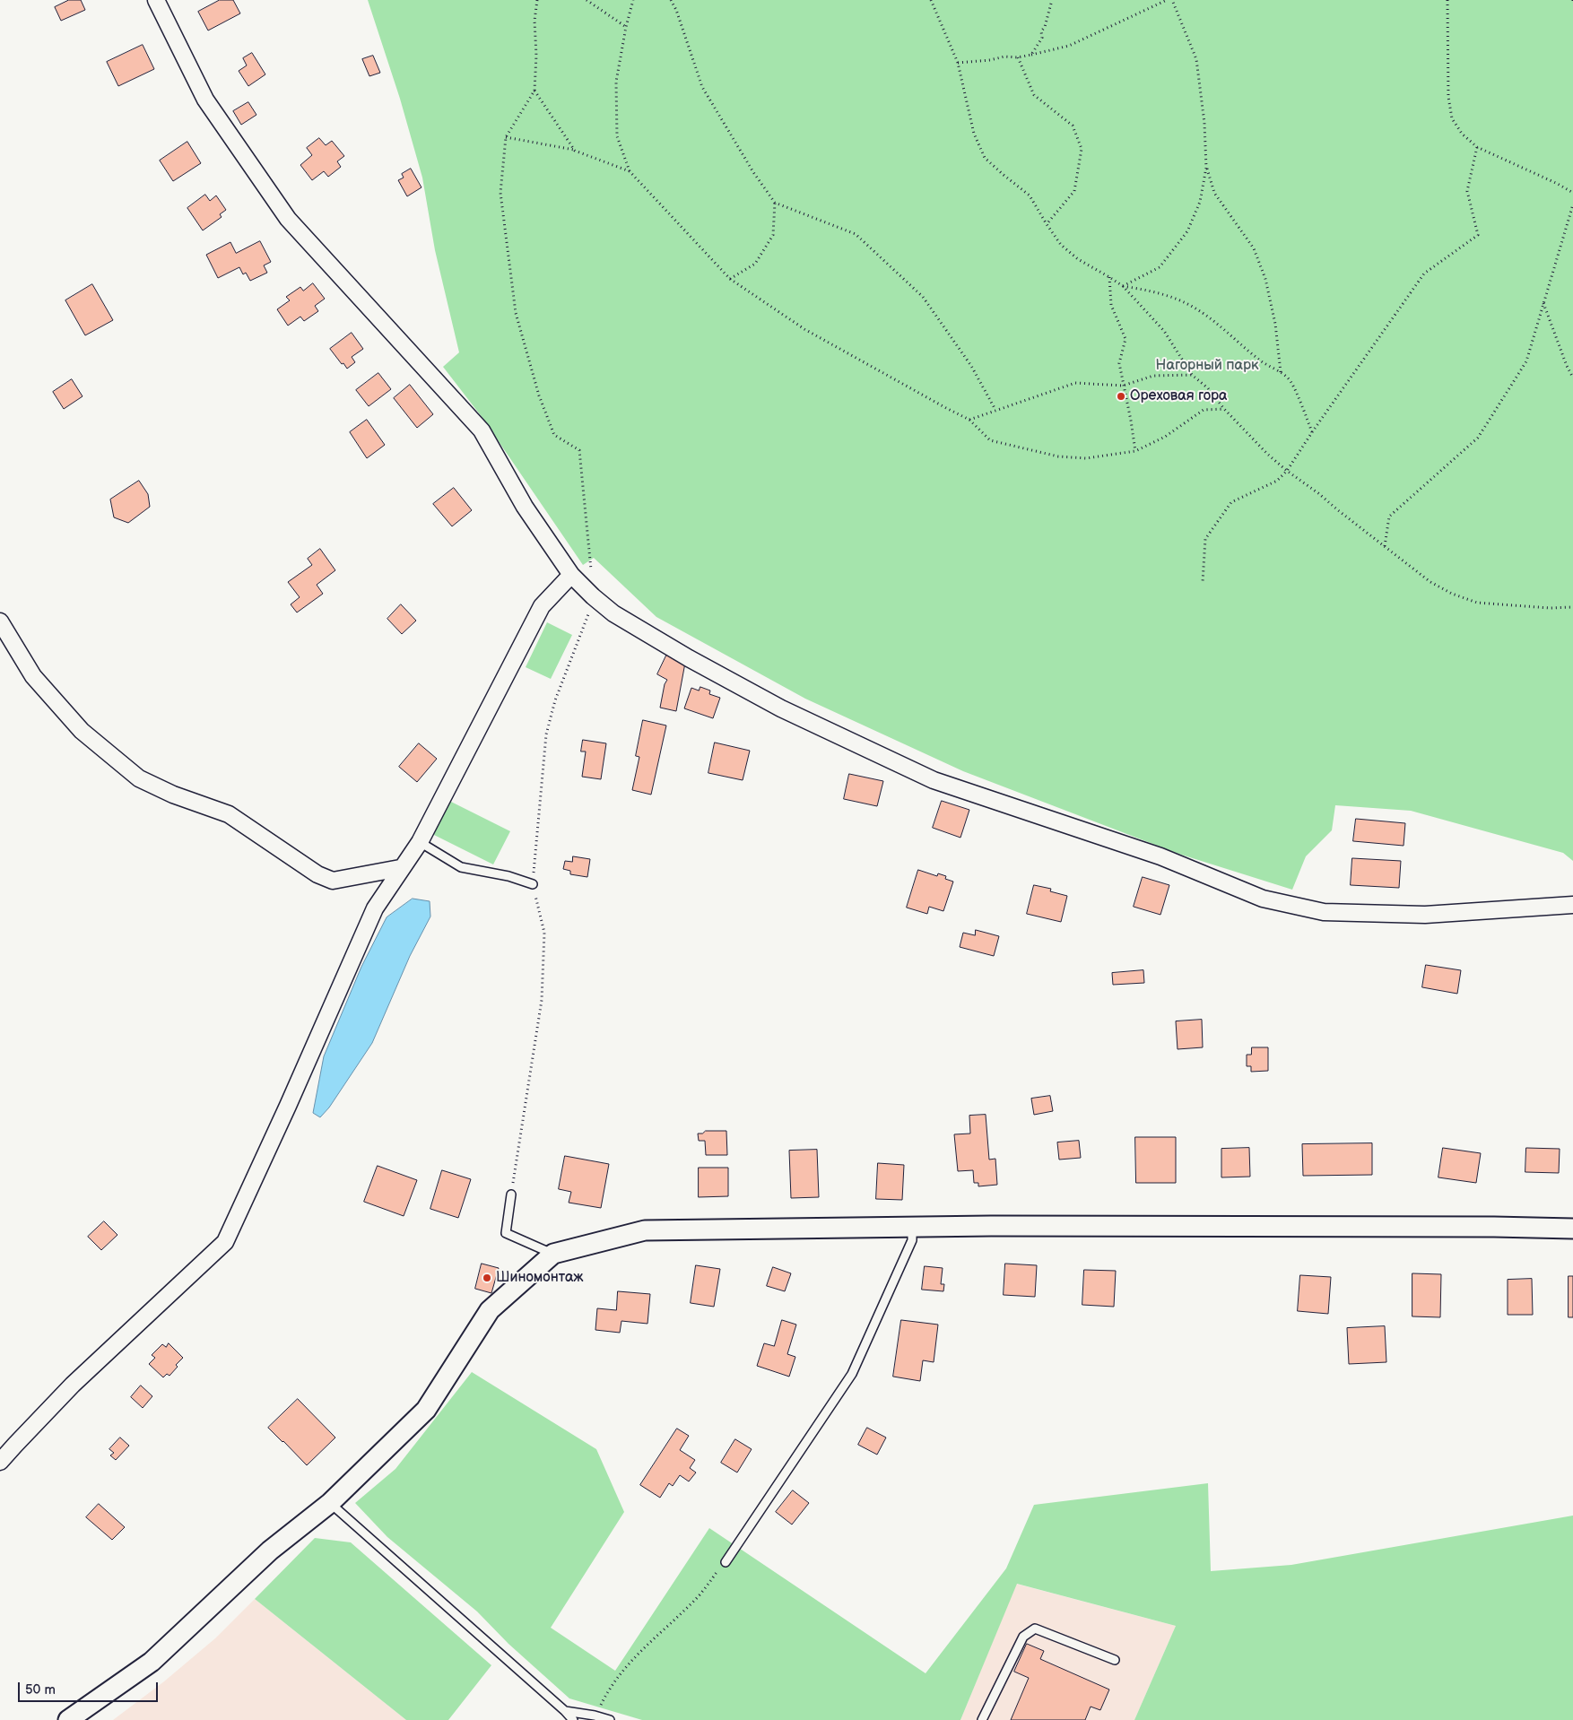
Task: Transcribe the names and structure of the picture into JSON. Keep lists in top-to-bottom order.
{
  "parks": ["Нагорный парк"],
  "places": ["Ореховая гора", "Шиномонтаж"],
  "scale_bar": "50 m"
}
